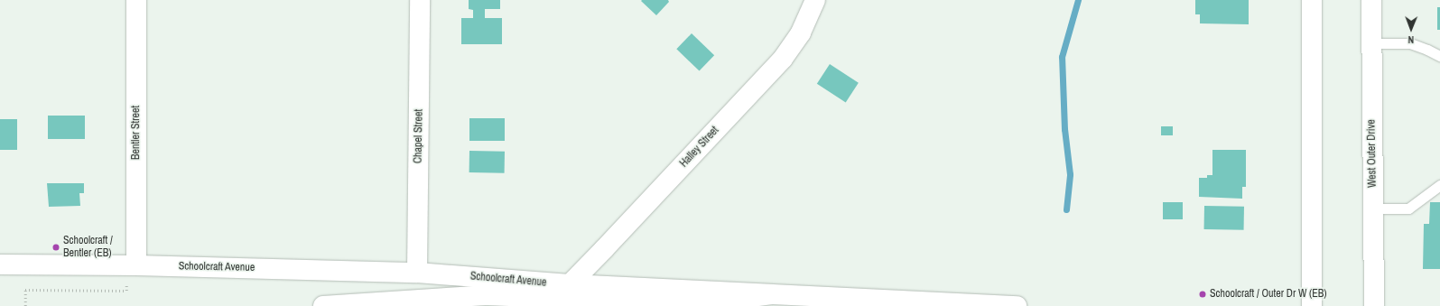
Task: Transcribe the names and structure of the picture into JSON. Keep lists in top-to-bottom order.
{
  "streets": {
    "main road": [
      "Bentler Street",
      "Chapel Street",
      "Halley Street",
      "West Outer Drive",
      "Schoolcraft Avenue"
    ]
  },
  "crossings": [
    ["Bentler Street", "Schoolcraft Avenue"],
    ["Chapel Street", "Schoolcraft Avenue"],
    ["Halley Street", "Schoolcraft Avenue"]
  ],
  "places": ["Schoolcraft / Bentler (EB)", "Schoolcraft / Outer Dr W (EB)"],
  "north": "bottom"
}
